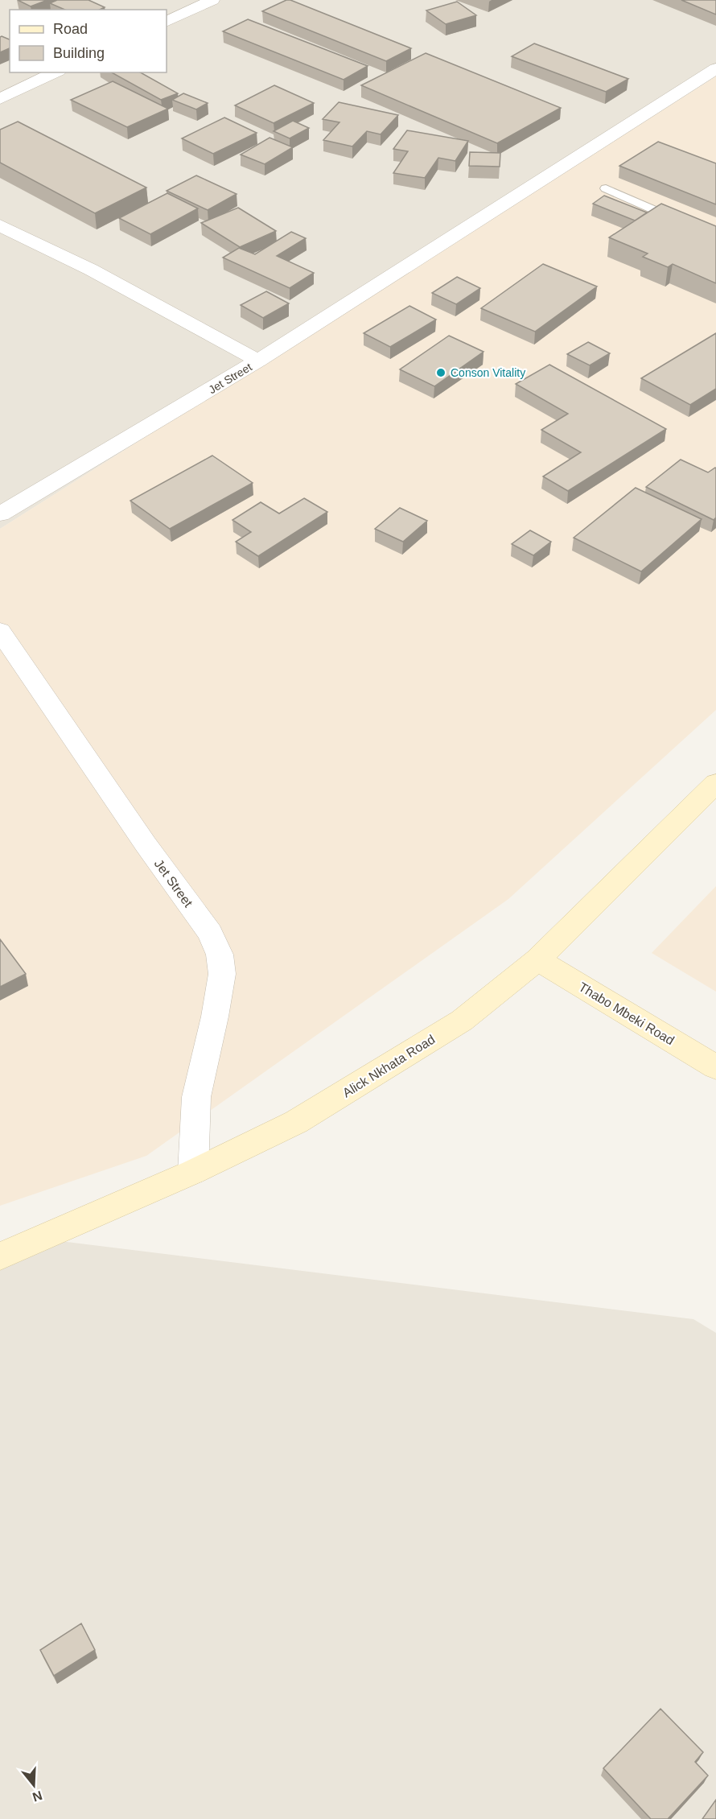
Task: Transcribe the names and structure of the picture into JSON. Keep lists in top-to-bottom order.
{
  "streets": {
    "main road": ["Thabo Mbeki Road", "Alick Nkhata Road"],
    "street": ["Jet Street"]
  },
  "crossings": [
    ["Jet Street", "Alick Nkhata Road"],
    ["Thabo Mbeki Road", "Alick Nkhata Road"]
  ],
  "places": ["Conson Vitality"],
  "legend": ["Road", "Building"],
  "north": "bottom"
}
